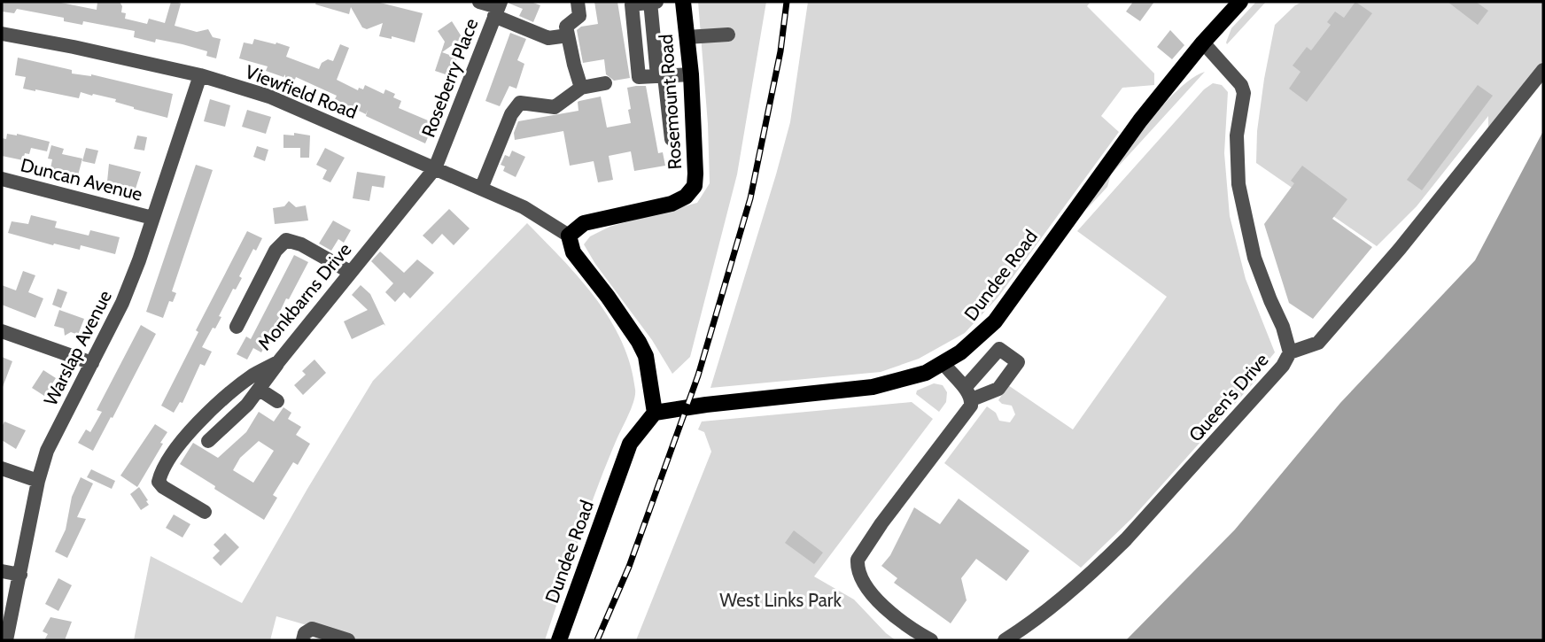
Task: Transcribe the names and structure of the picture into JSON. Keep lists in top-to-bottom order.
{
  "streets": {
    "main road": ["Rosemount Road", "Dundee Road"],
    "street": [
      "Roseberry Place",
      "Viewfield Road",
      "Duncan Avenue",
      "Monkbarns Drive",
      "Warslap Avenue",
      "Queen's Drive"
    ]
  },
  "crossings": [
    ["Roseberry Place", "Viewfield Road"],
    ["Roseberry Place", "Monkbarns Drive"],
    ["Viewfield Road", "Rosemount Road"],
    ["Viewfield Road", "Monkbarns Drive"],
    ["Viewfield Road", "Warslap Avenue"],
    ["Duncan Avenue", "Warslap Avenue"],
    ["Dundee Road", "Queen's Drive"]
  ],
  "parks": ["West Links Park"]
}
